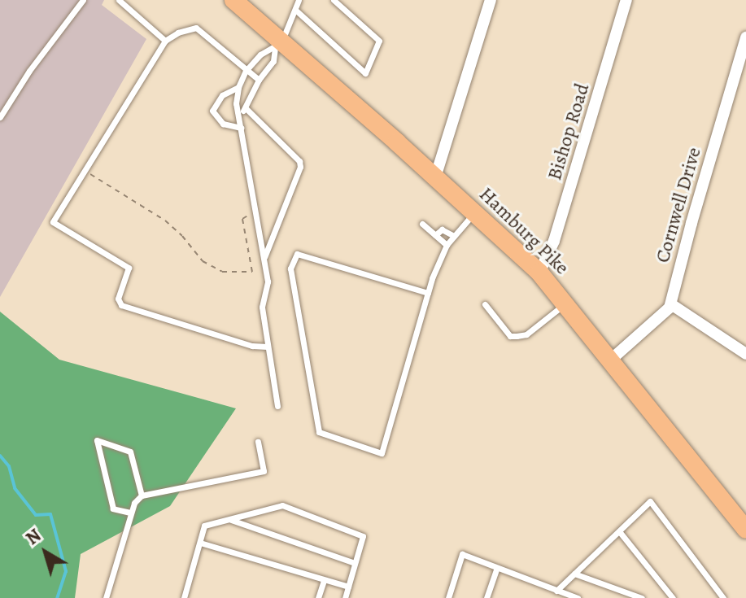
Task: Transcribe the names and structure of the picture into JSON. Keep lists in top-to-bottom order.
{
  "streets": {
    "main road": ["Hamburg Pike"],
    "street": ["Bishop Road", "Cornwell Drive"]
  },
  "crossings": [
    ["Bishop Road", "Hamburg Pike"]
  ],
  "north": "top left"
}
